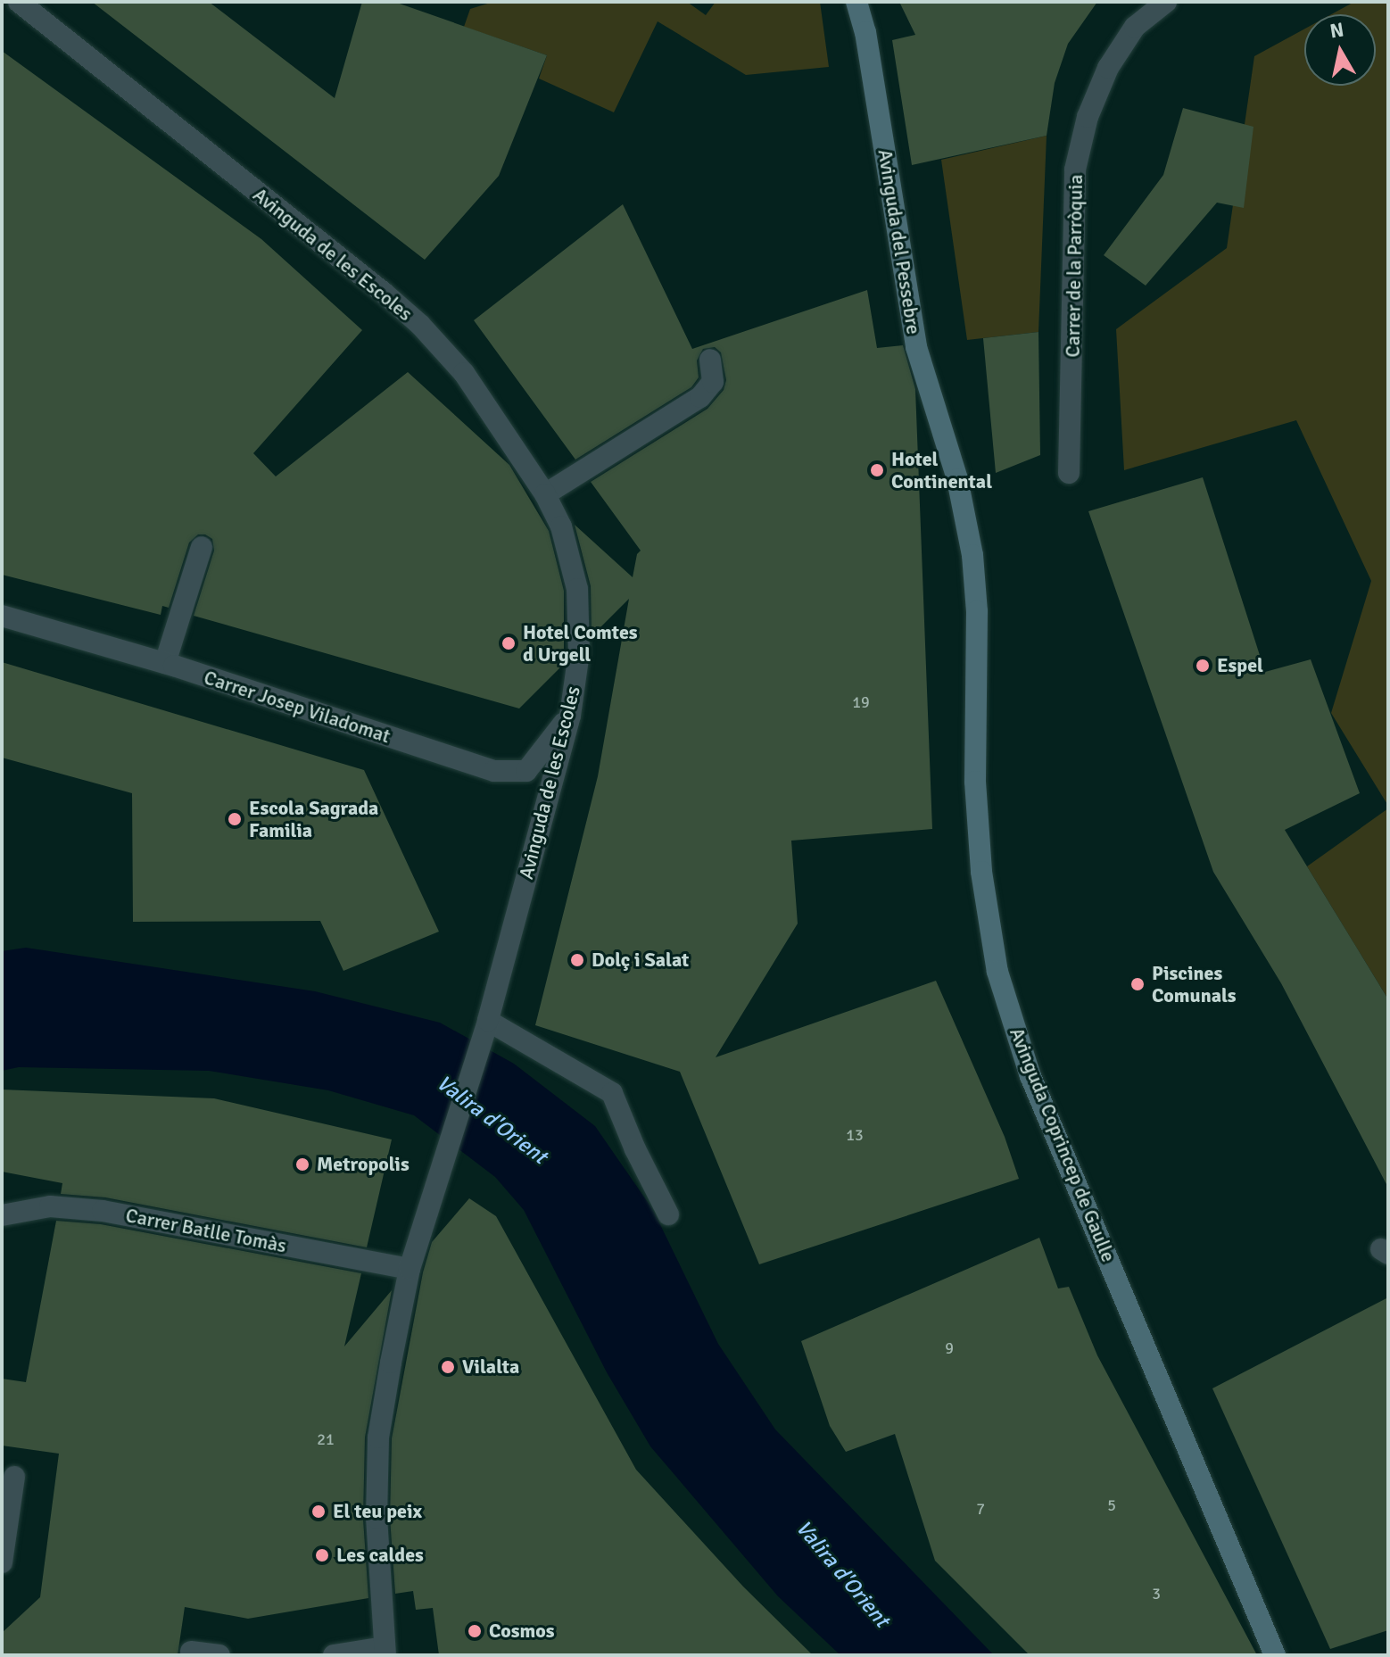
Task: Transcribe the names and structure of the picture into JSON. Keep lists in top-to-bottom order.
{
  "streets": {
    "main road": ["Avinguda del Pessebre", "Avinguda Coprincep de Gaulle"],
    "street": [
      "Avinguda de les Escoles",
      "Carrer de la Parròquia",
      "Carrer Josep Viladomat",
      "Carrer Batlle Tomàs"
    ]
  },
  "crossings": [
    ["Avinguda del Pessebre", "Avinguda Coprincep de Gaulle"],
    ["Avinguda de les Escoles", "Carrer Josep Viladomat"],
    ["Avinguda de les Escoles", "Carrer Batlle Tomàs"]
  ],
  "water": ["Valira d'Orient"],
  "places": [
    "Hotel Continental",
    "Hotel Comtes d Urgell",
    "Espel",
    "Escola Sagrada Familia",
    "Dolç i Salat",
    "Piscines Comunals",
    "Metropolis",
    "Vilalta",
    "El teu peix",
    "Les caldes",
    "Cosmos"
  ],
  "house_numbers": [
    "19",
    "13",
    "9",
    "21",
    "5",
    "7",
    "3"
  ],
  "north": "top"
}
